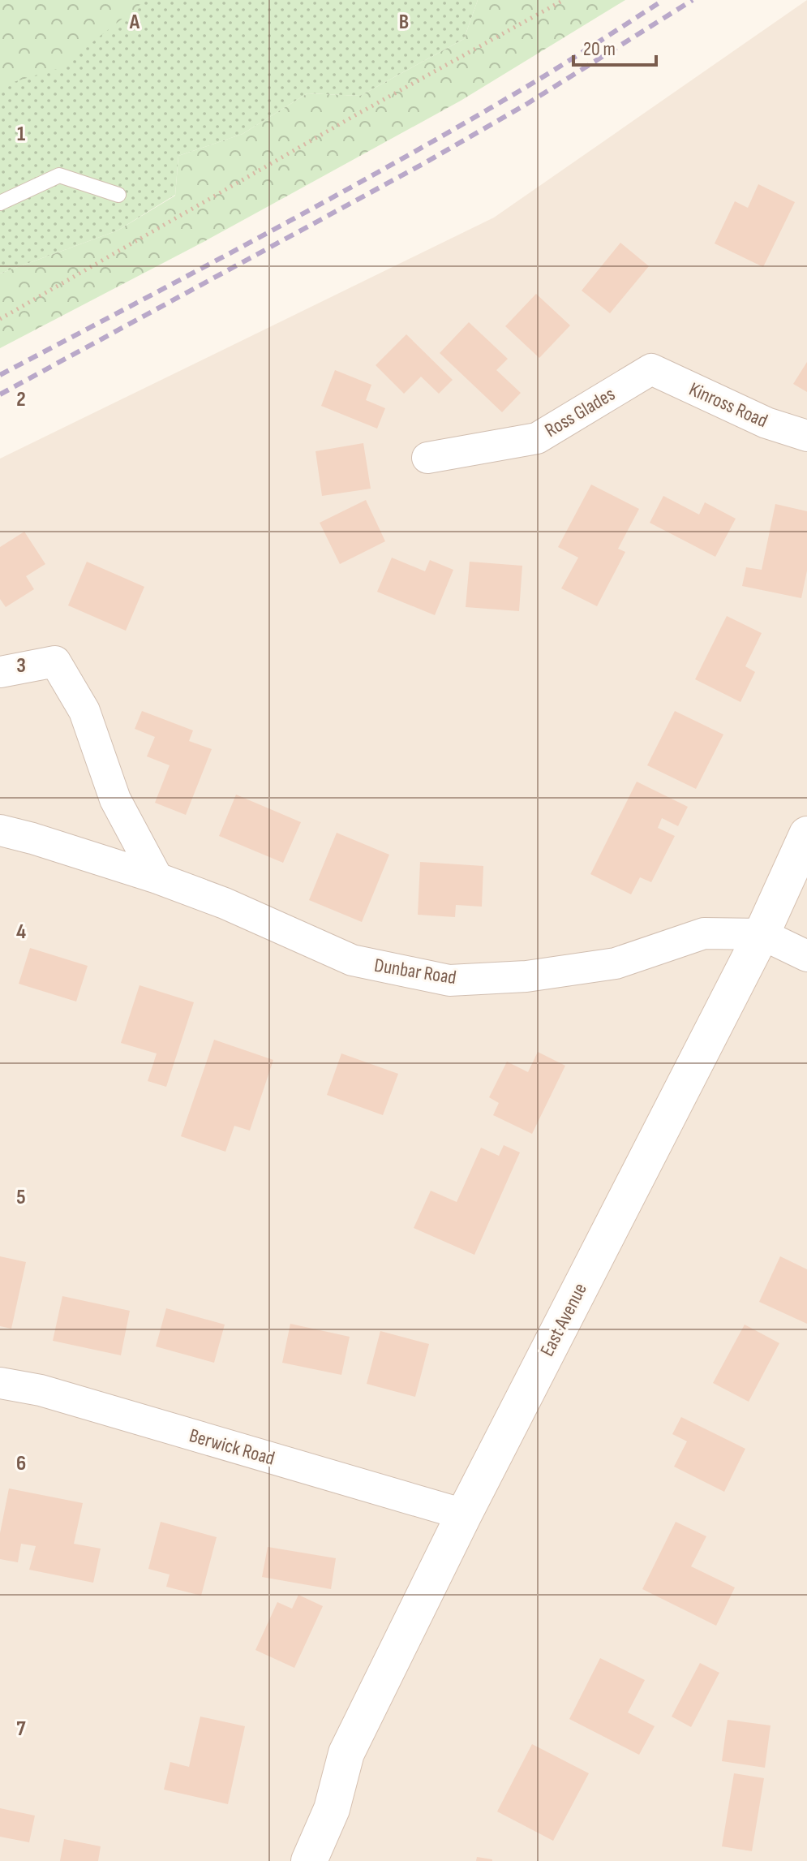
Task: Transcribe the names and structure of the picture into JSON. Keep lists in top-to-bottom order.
{
  "streets": {
    "street": [
      "Kinross Road",
      "Ross Glades",
      "Dunbar Road",
      "East Avenue",
      "Berwick Road"
    ]
  },
  "crossings": [
    ["Kinross Road", "Ross Glades"],
    ["Dunbar Road", "East Avenue"],
    ["East Avenue", "Berwick Road"]
  ],
  "scale_bar": "20 m",
  "grid": {
    "columns": ["A", "B"],
    "rows": [
      "1",
      "2",
      "3",
      "4",
      "5",
      "6",
      "7"
    ]
  }
}
